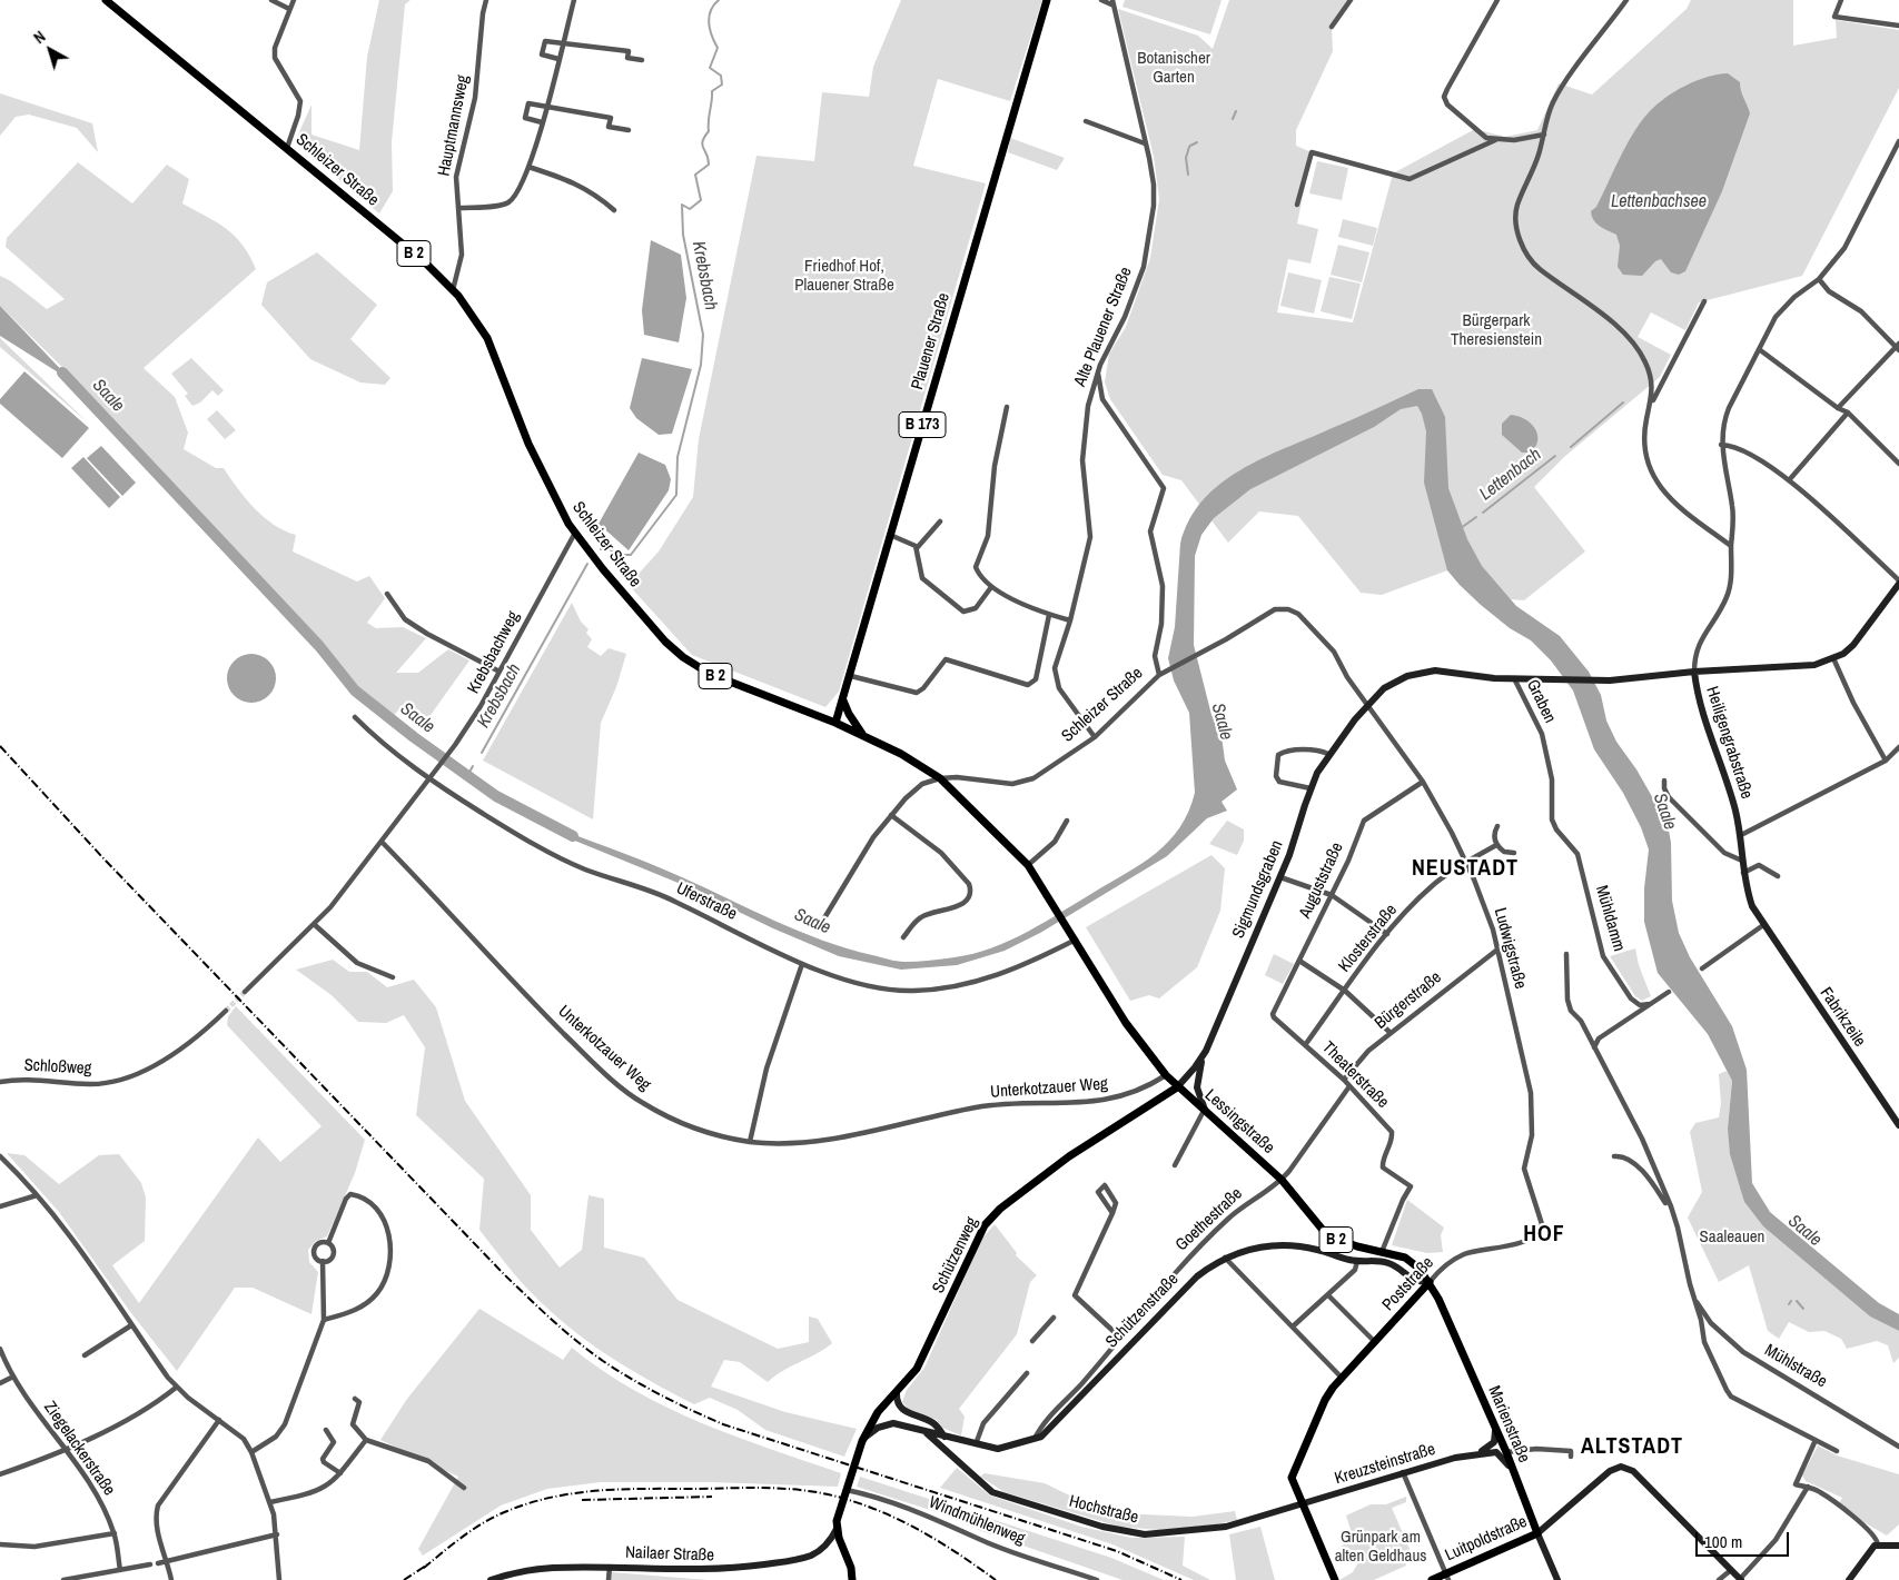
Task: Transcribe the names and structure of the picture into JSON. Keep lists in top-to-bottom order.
{
  "streets": {
    "main road": [
      "Schleizer Straße",
      "B 2",
      "Plauener Straße",
      "B 173",
      "Lessingstraße",
      "Schützenweg",
      "Poststraße",
      "Marienstraße",
      "Luitpoldstraße"
    ],
    "street": [
      "Hauptmannsweg",
      "Alte Plauener Straße",
      "Krebsbachweg",
      "Graben",
      "Heiligengrabstraße",
      "Auguststraße",
      "Sigmundsgraben",
      "Uferstraße",
      "Mühldamm",
      "Klosterstraße",
      "Ludwigstraße",
      "Bürgerstraße",
      "Fabrikzeile",
      "Unterkotzauer Weg",
      "Schloßweg",
      "Theaterstraße",
      "Goethestraße",
      "Schützenstraße",
      "Mühlstraße",
      "Ziegelackerstraße",
      "Kreuzsteinstraße",
      "Hochstraße",
      "Windmühlenweg",
      "Nailaer Straße"
    ]
  },
  "crossings": [
    ["Hauptmannsweg", "Schleizer Straße"],
    ["Schleizer Straße", "B 2"],
    ["Schleizer Straße", "Alte Plauener Straße"],
    ["Schleizer Straße", "Plauener Straße"],
    ["Schleizer Straße", "Krebsbachweg"],
    ["Schleizer Straße", "Ludwigstraße"],
    ["B 2", "Lessingstraße"],
    ["Krebsbachweg", "Uferstraße"],
    ["Graben", "Sigmundsgraben"],
    ["Graben", "Mühldamm"],
    ["Graben", "Ludwigstraße"],
    ["Heiligengrabstraße", "Fabrikzeile"],
    ["Auguststraße", "Ludwigstraße"],
    ["Auguststraße", "Theaterstraße"],
    ["Sigmundsgraben", "Ludwigstraße"],
    ["Sigmundsgraben", "Lessingstraße"],
    ["Sigmundsgraben", "Schützenweg"],
    ["Uferstraße", "Lessingstraße"],
    ["Klosterstraße", "Ludwigstraße"],
    ["Klosterstraße", "Theaterstraße"],
    ["Ludwigstraße", "Bürgerstraße"],
    ["Ludwigstraße", "Poststraße"],
    ["Bürgerstraße", "Theaterstraße"],
    ["Unterkotzauer Weg", "Lessingstraße"],
    ["Theaterstraße", "Lessingstraße"],
    ["Lessingstraße", "Goethestraße"],
    ["Lessingstraße", "Schützenweg"],
    ["Lessingstraße", "Poststraße"],
    ["Lessingstraße", "Schützenstraße"],
    ["Lessingstraße", "Marienstraße"],
    ["Goethestraße", "Schützenstraße"],
    ["Schützenweg", "Schützenstraße"],
    ["Poststraße", "Schützenstraße"],
    ["Poststraße", "Marienstraße"],
    ["Poststraße", "Kreuzsteinstraße"],
    ["Poststraße", "Hochstraße"],
    ["Schützenstraße", "Marienstraße"],
    ["Schützenstraße", "Hochstraße"],
    ["Marienstraße", "Kreuzsteinstraße"],
    ["Marienstraße", "Luitpoldstraße"],
    ["Kreuzsteinstraße", "Hochstraße"]
  ],
  "districts": ["NEUSTADT", "HOF", "ALTSTADT"],
  "water": [
    "Lettenbachsee",
    "Krebsbach",
    "Saale",
    "Lettenbach"
  ],
  "parks": [
    "Botanischer Garten",
    "Friedhof Hof, Plauener Straße",
    "Bürgerpark Theresienstein",
    "Saaleauen",
    "Grünpark am alten Geldhaus"
  ],
  "scale_bar": "100 m",
  "north": "top left"
}
